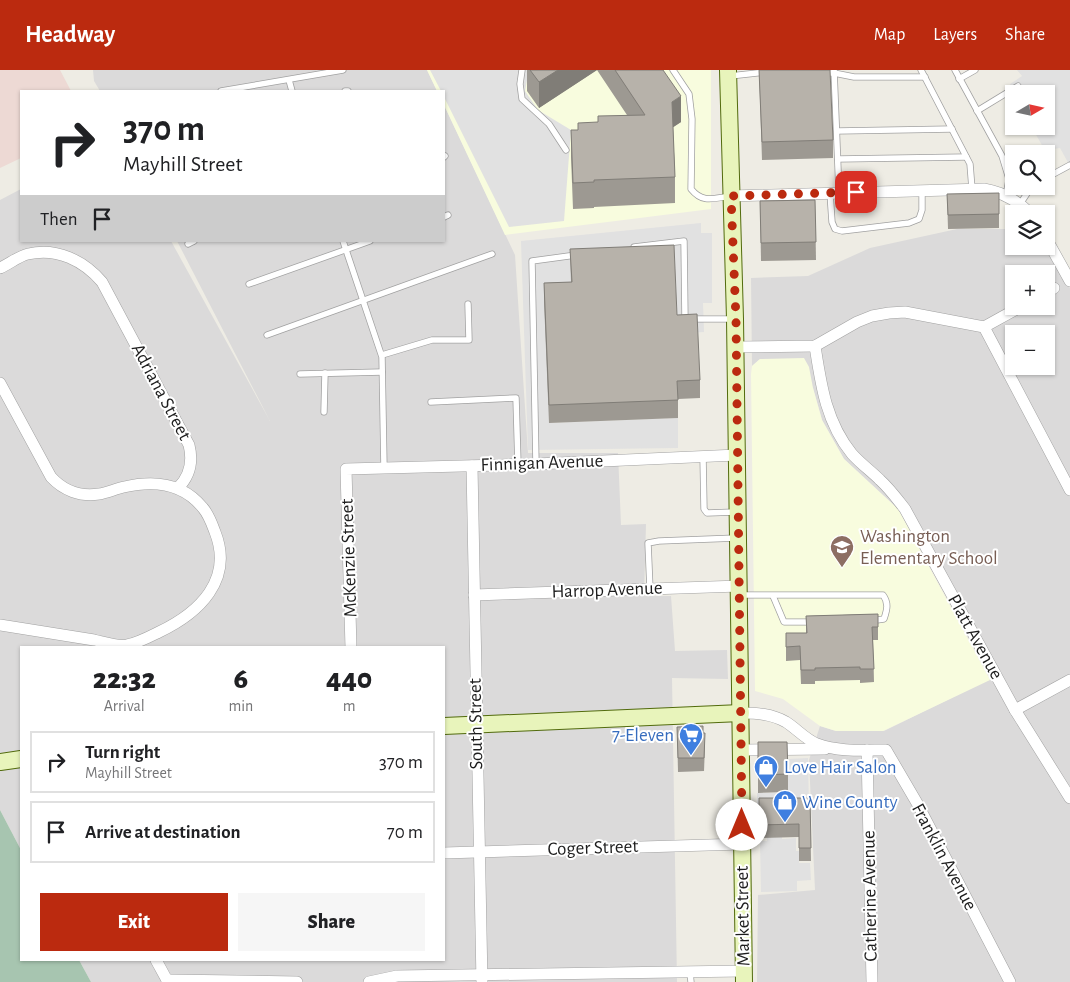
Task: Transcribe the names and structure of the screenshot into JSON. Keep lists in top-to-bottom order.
{
  "streets": {
    "main road": ["Market Street"],
    "street": [
      "Adriana Street",
      "Finnigan Avenue",
      "McKenzie Street",
      "Harrop Avenue",
      "Platt Avenue",
      "South Street",
      "Coger Street",
      "Franklin Avenue",
      "Catherine Avenue"
    ]
  },
  "crossings": [
    ["Finnigan Avenue", "McKenzie Street"],
    ["Finnigan Avenue", "South Street"],
    ["Finnigan Avenue", "Market Street"],
    ["Harrop Avenue", "South Street"],
    ["Harrop Avenue", "Market Street"],
    ["South Street", "Coger Street"],
    ["Coger Street", "Market Street"],
    ["Franklin Avenue", "Catherine Avenue"]
  ],
  "places": {
    "school or university": ["Washington Elementary School"],
    "supermarket": ["7-Eleven"],
    "shop": ["Love Hair Salon", "Wine County"]
  },
  "north": "right",
  "page": {
    "header": "Headway",
    "nav": ["Map", "Layers", "Share"],
    "map_buttons": ["+", "−"],
    "turn": ["370 m", "Mayhill Street"],
    "then": "Then",
    "eta": [
      "22:32",
      "Arrival",
      "6",
      "min",
      "440",
      "m"
    ],
    "list": [
      {
        "name": "Turn right",
        "note": "Mayhill Street",
        "value": "370 m"
      },
      {
        "name": "Arrive at destination",
        "value": "70 m"
      }
    ],
    "buttons": ["Exit", "Share"]
  }
}
